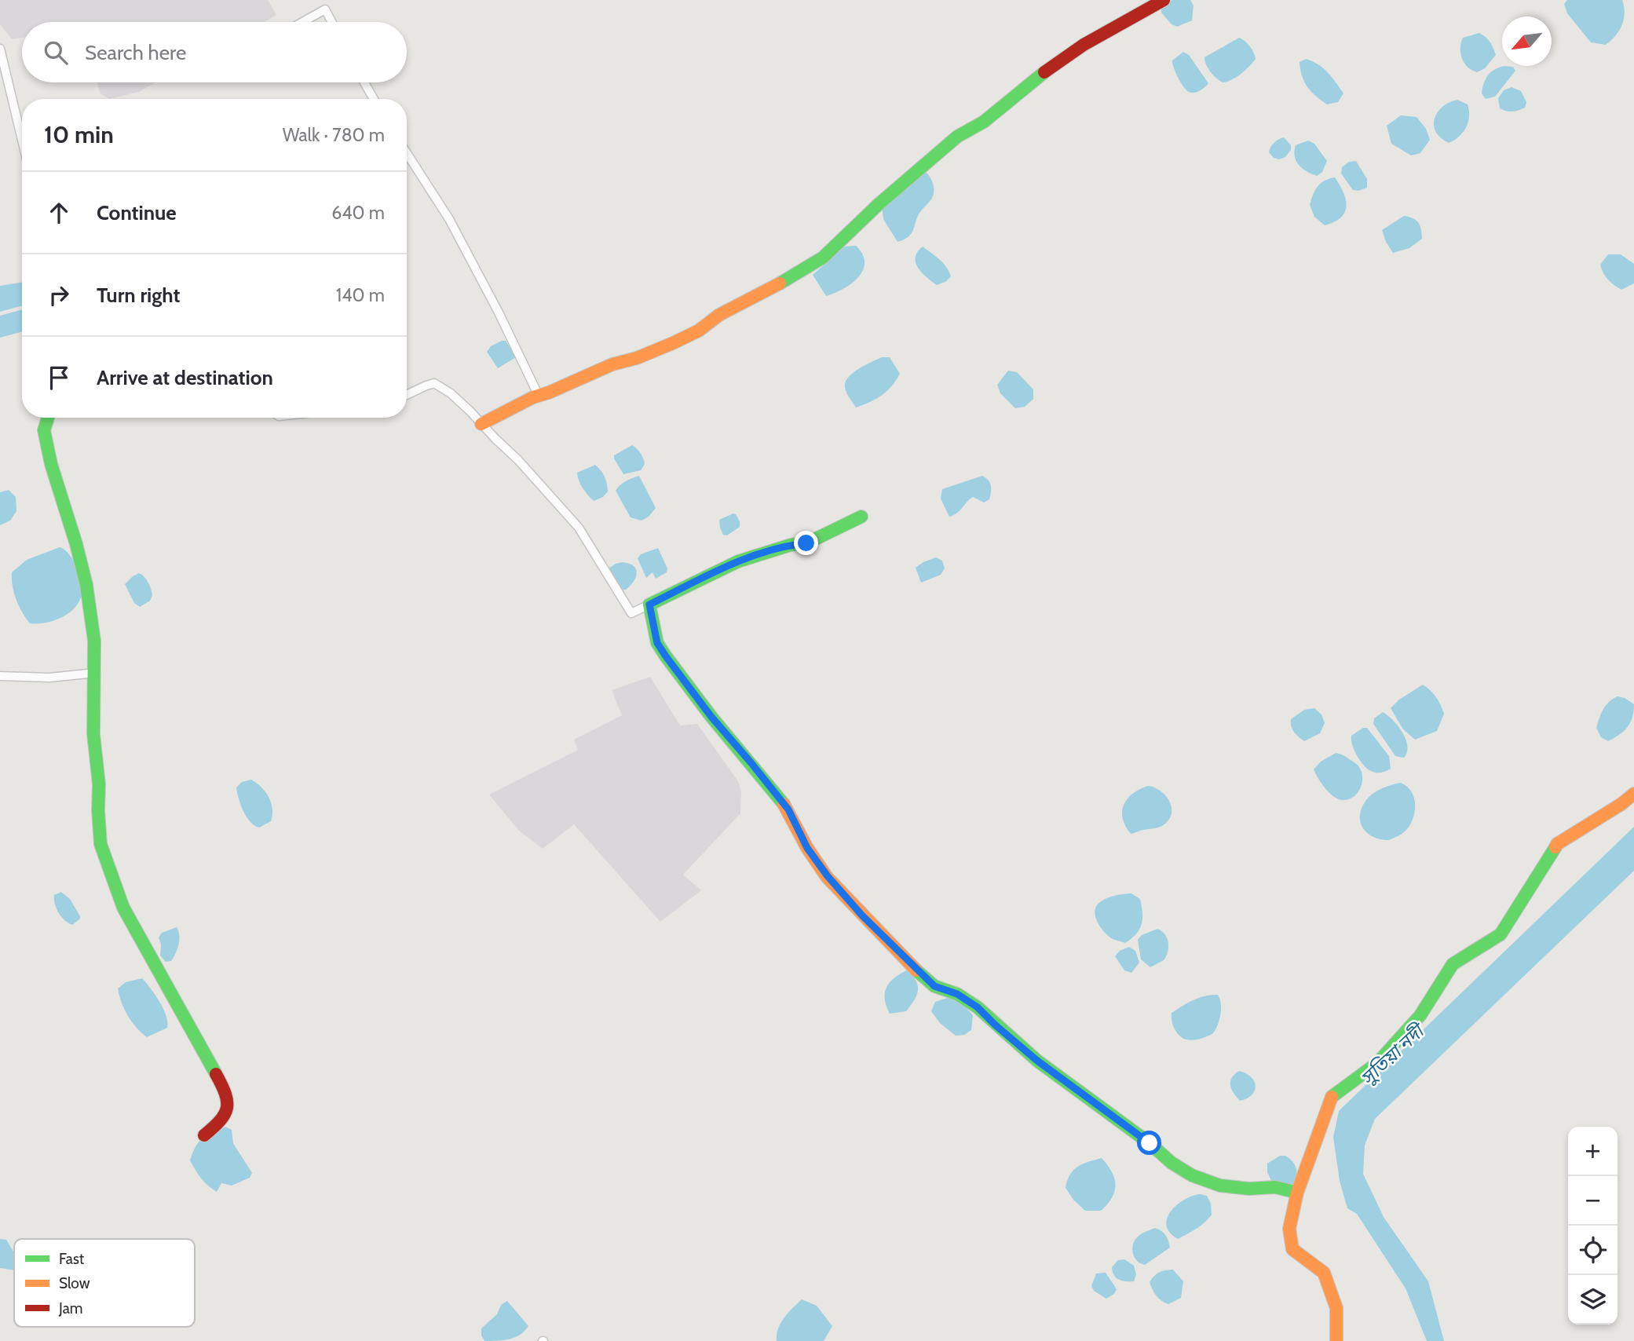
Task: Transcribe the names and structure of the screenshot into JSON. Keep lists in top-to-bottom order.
{
  "water": ["সুতিয়া নদী"],
  "legend": ["Fast", "Slow", "Jam"],
  "north": "bottom left",
  "page": {
    "search": "Search here",
    "heading": ["10 min", "Walk · 780 m"],
    "list": [
      ["Continue", "640 m"],
      ["Turn right", "140 m"],
      "Arrive at destination"
    ],
    "map_buttons": ["+", "−"]
  }
}
